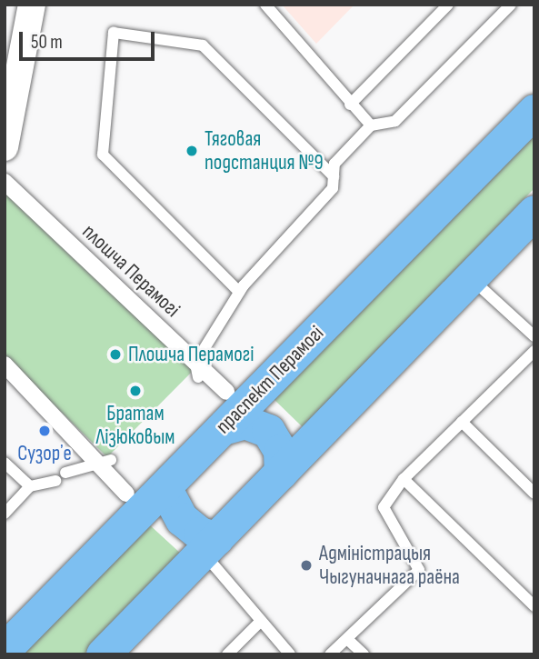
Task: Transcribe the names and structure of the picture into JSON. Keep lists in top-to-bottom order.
{
  "streets": {
    "main road": ["праспект Перамогі"],
    "street": ["плошча Перамогі"]
  },
  "places": [
    "Тяговая подстанция №9",
    "Плошча Перамогі",
    "Братам Лізюковым",
    "Сузорʼе",
    "Адміністрацыя Чыгуначнага раёна"
  ],
  "scale_bar": "50 m"
}
